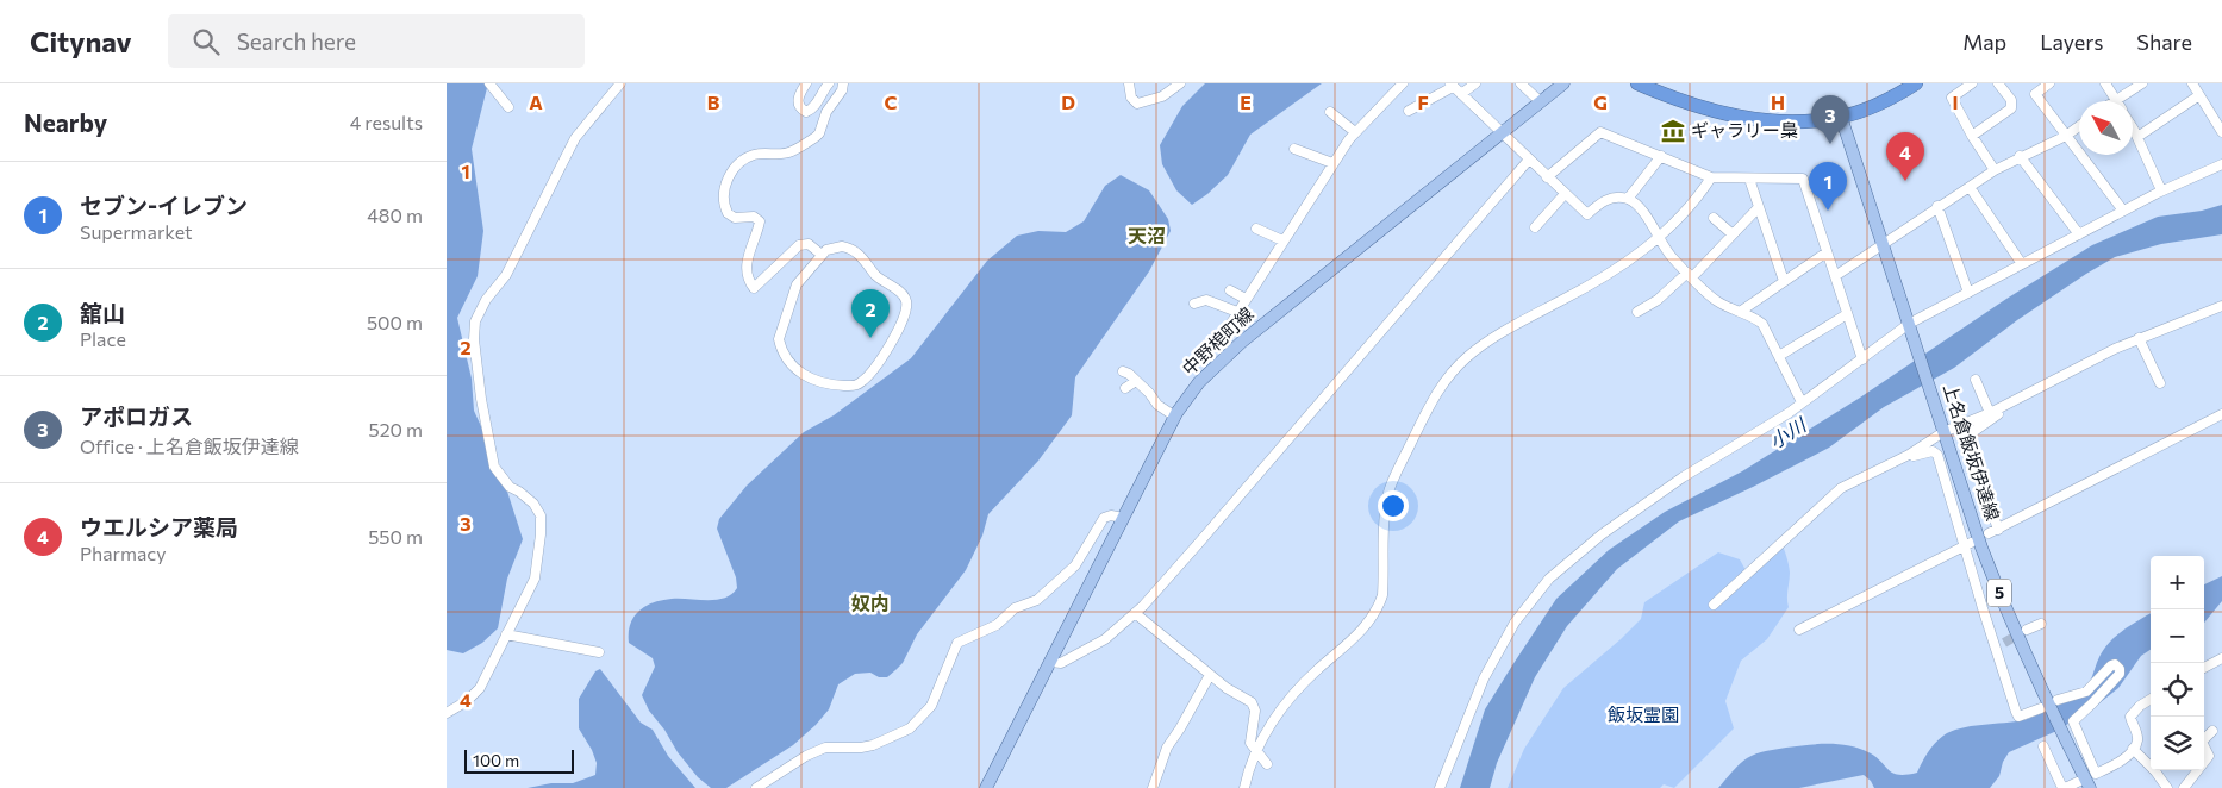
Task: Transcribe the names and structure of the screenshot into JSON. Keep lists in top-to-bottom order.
{
  "streets": {
    "main road": ["中野梍町線", "上名倉飯坂伊達線", "5"]
  },
  "districts": ["天沼", "奴内"],
  "water": ["小川"],
  "parks": ["飯坂霊園"],
  "places": {
    "museum": ["ギャラリー梟"]
  },
  "scale_bar": "100 m",
  "north": "top left",
  "page": {
    "header": "Citynav",
    "search": "Search here",
    "nav": ["Map", "Layers", "Share"],
    "heading": ["Nearby", "4 results"],
    "pins": [
      "3",
      "4",
      "1",
      "2"
    ],
    "list": [
      {
        "mark": "1",
        "name": "セブン-イレブン",
        "note": "Supermarket",
        "value": "480 m"
      },
      {
        "mark": "2",
        "name": "舘山",
        "note": "Place",
        "value": "500 m"
      },
      {
        "mark": "3",
        "name": "アポロガス",
        "note": "Office · 上名倉飯坂伊達線",
        "value": "520 m"
      },
      {
        "mark": "4",
        "name": "ウエルシア薬局",
        "note": "Pharmacy",
        "value": "550 m"
      }
    ],
    "map_buttons": ["+", "−"],
    "scale": "100 m"
  },
  "grid": {
    "columns": [
      "A",
      "B",
      "C",
      "D",
      "E",
      "F",
      "G",
      "H",
      "I"
    ],
    "rows": [
      "1",
      "2",
      "3",
      "4"
    ]
  }
}
